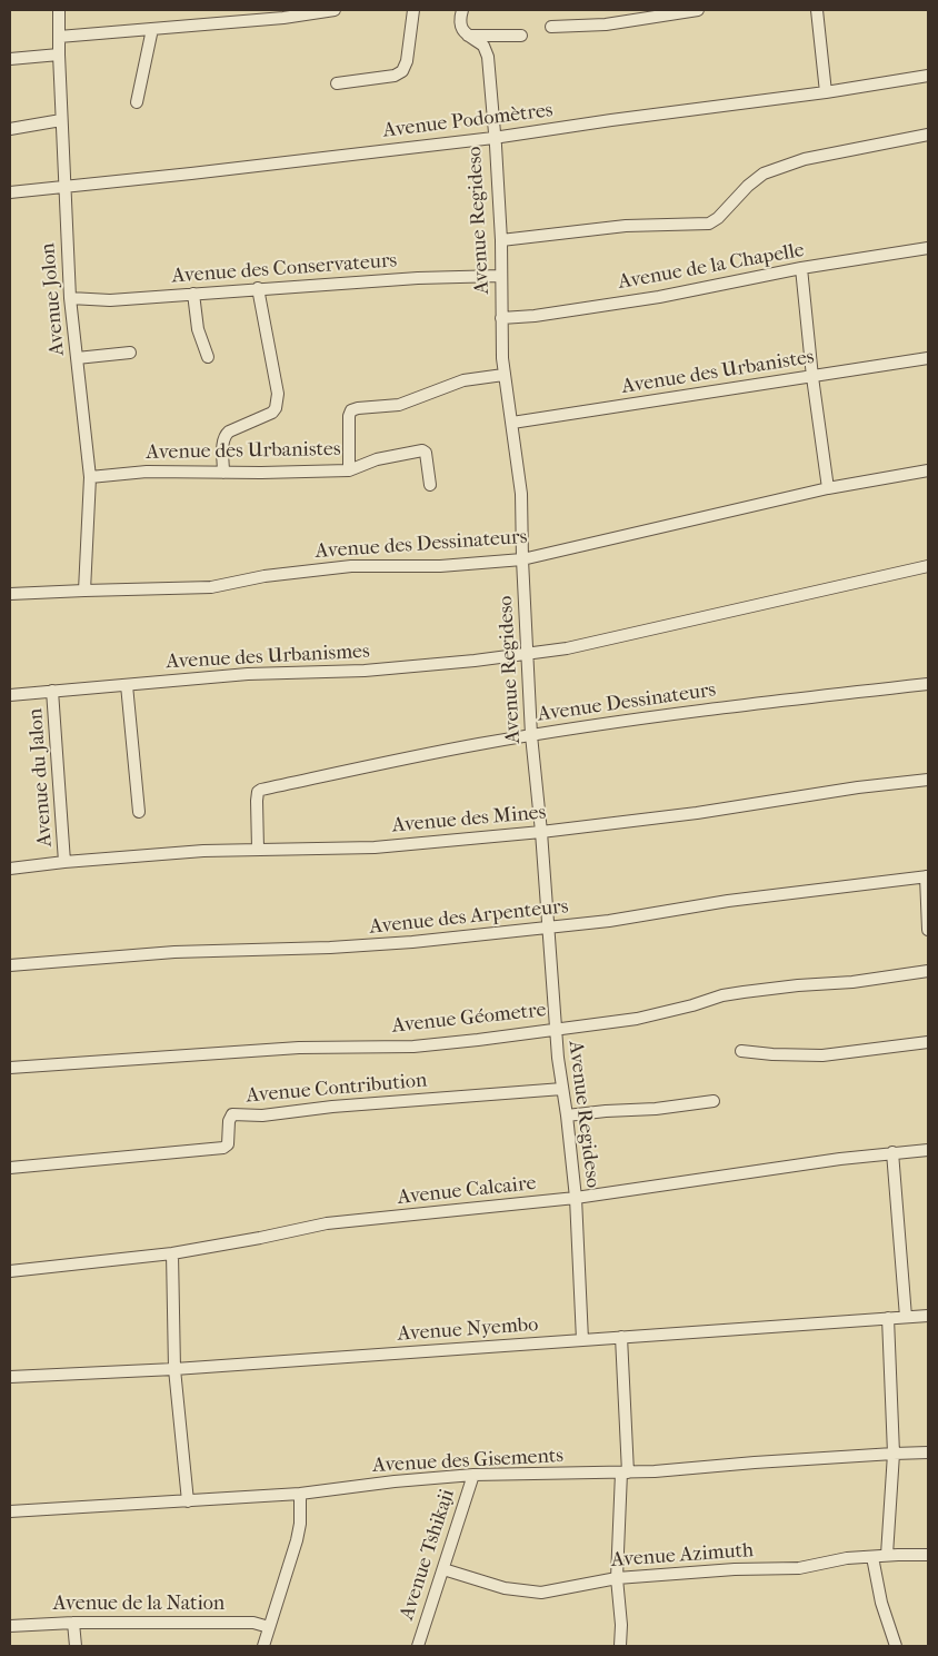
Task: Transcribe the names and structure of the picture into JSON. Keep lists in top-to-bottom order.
{
  "streets": {
    "street": [
      "Avenue Podomètres",
      "Avenue Regideso",
      "Avenue de la Chapelle",
      "Avenue des Conservateurs",
      "Avenue Jolon",
      "Avenue des Urbanistes",
      "Avenue des Dessinateurs",
      "Avenue des Urbanismes",
      "Avenue Dessinateurs",
      "Avenue du Jalon",
      "Avenue des Mines",
      "Avenue des Arpenteurs",
      "Avenue Géometre",
      "Avenue Contribution",
      "Avenue Calcaire",
      "Avenue Nyembo",
      "Avenue des Gisements",
      "Avenue Tshikaji",
      "Avenue Azimuth",
      "Avenue de la Nation"
    ]
  },
  "crossings": [
    ["Avenue Podomètres", "Avenue Regideso"],
    ["Avenue Podomètres", "Avenue Jolon"],
    ["Avenue Regideso", "Avenue de la Chapelle"],
    ["Avenue Regideso", "Avenue des Conservateurs"],
    ["Avenue Regideso", "Avenue des Urbanistes"],
    ["Avenue Regideso", "Avenue des Dessinateurs"],
    ["Avenue Regideso", "Avenue des Urbanismes"],
    ["Avenue Regideso", "Avenue Dessinateurs"],
    ["Avenue Regideso", "Avenue des Mines"],
    ["Avenue Regideso", "Avenue des Arpenteurs"],
    ["Avenue Regideso", "Avenue Géometre"],
    ["Avenue Regideso", "Avenue Contribution"],
    ["Avenue Regideso", "Avenue Calcaire"],
    ["Avenue Regideso", "Avenue Nyembo"],
    ["Avenue des Conservateurs", "Avenue Jolon"],
    ["Avenue Jolon", "Avenue des Urbanistes"],
    ["Avenue Jolon", "Avenue des Dessinateurs"],
    ["Avenue des Urbanismes", "Avenue du Jalon"],
    ["Avenue Dessinateurs", "Avenue des Mines"],
    ["Avenue du Jalon", "Avenue des Mines"],
    ["Avenue des Gisements", "Avenue Tshikaji"],
    ["Avenue Tshikaji", "Avenue Azimuth"]
  ]
}
